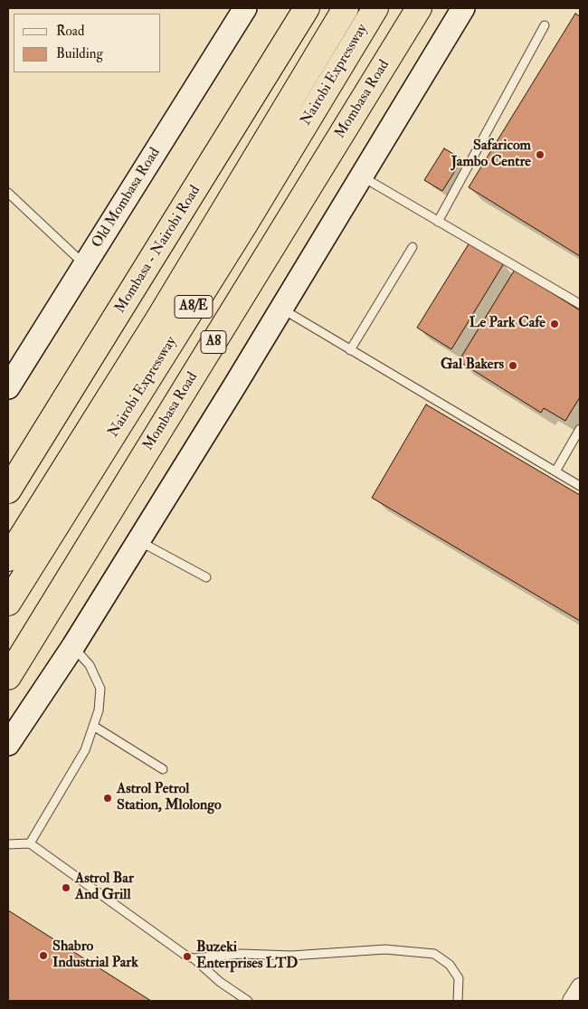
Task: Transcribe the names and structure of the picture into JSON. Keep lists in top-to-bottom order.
{
  "streets": {
    "highway": [
      "Nairobi Expressway",
      "Mombasa Road",
      "Mombasa - Nairobi Road",
      "A8/E",
      "A8"
    ],
    "street": ["Old Mombasa Road"]
  },
  "places": [
    "Safaricom Jambo Centre",
    "Le Park Cafe",
    "Gal Bakers",
    "Astrol Petrol Station, Mlolongo",
    "Astrol Bar And Grill",
    "Shabro Industrial Park",
    "Buzeki Enterprises LTD"
  ],
  "legend": ["Road", "Building"]
}
